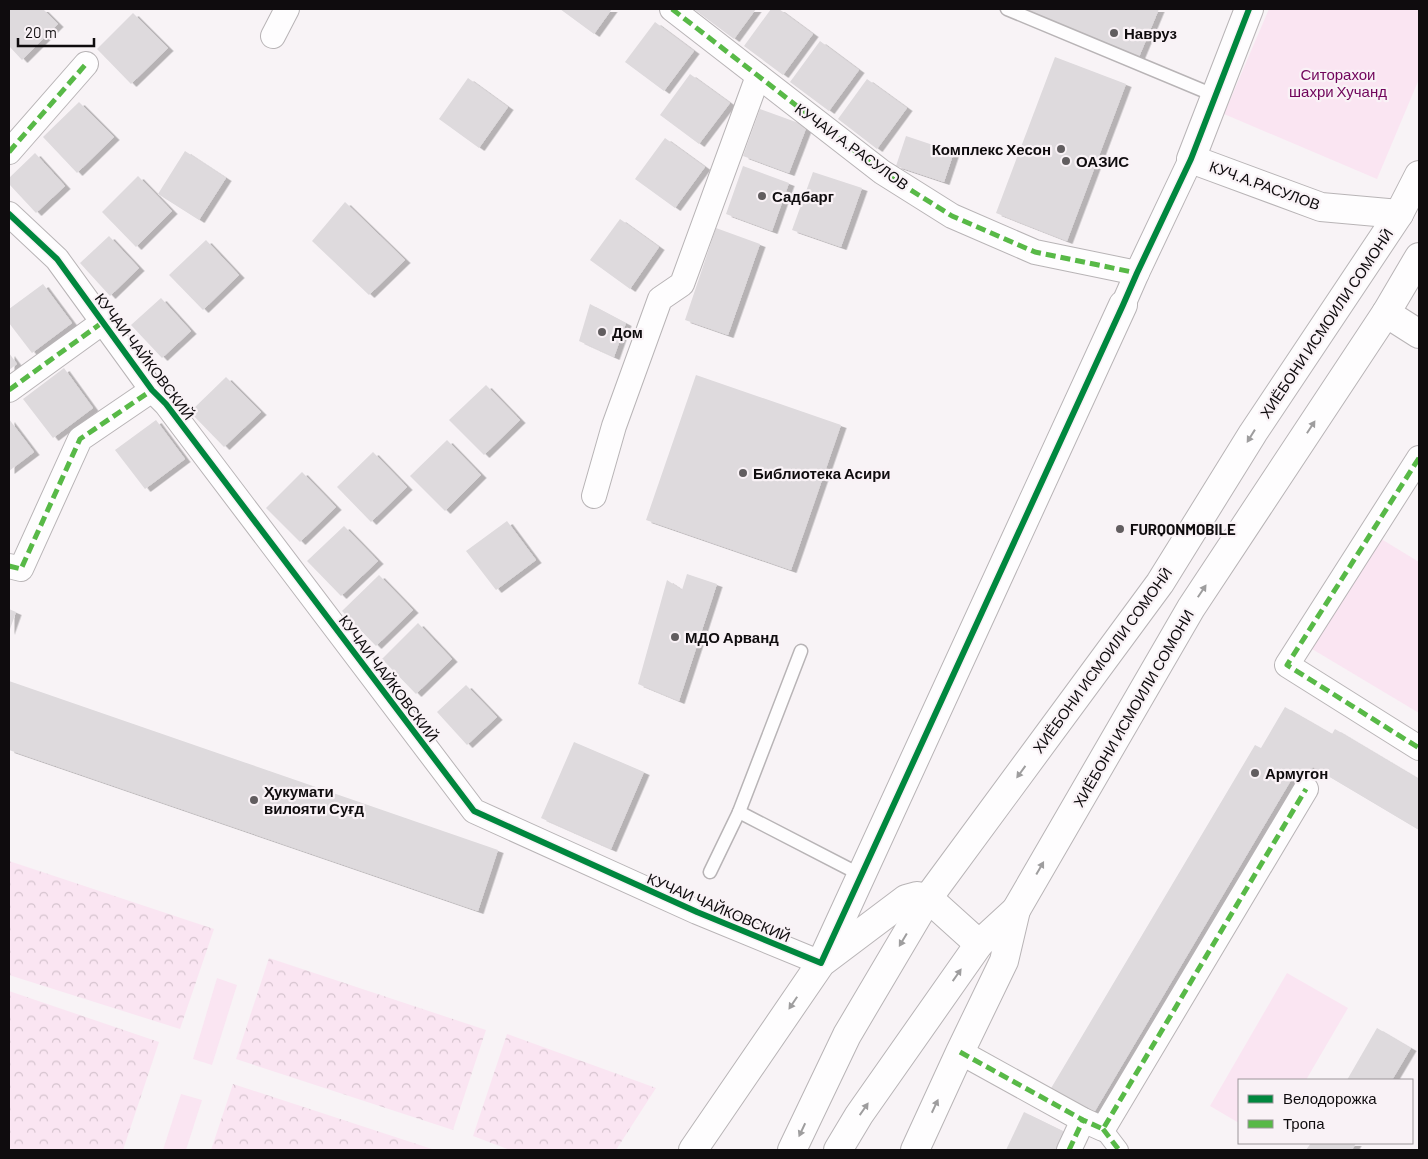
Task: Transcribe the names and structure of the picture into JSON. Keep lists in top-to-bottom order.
{
  "streets": {
    "main road": ["КУЧ.А.РАСУЛОВ", "ХИЁБОНИ ИСМОИЛИ СОМОНӢ", "ХИЁБОНИ ИСМОИЛИ СОМОНИ"],
    "street": ["КУЧАИ А.РАСУЛОВ", "КУЧАИ ЧАЙКОВСКИЙ"]
  },
  "crossings": [
    ["КУЧ.А.РАСУЛОВ", "ХИЁБОНИ ИСМОИЛИ СОМОНӢ"]
  ],
  "parks": ["Ситорахои шахри Хучанд"],
  "places": [
    "Навруз",
    "Комплекс Хесон",
    "ОАЗИС",
    "Садбарг",
    "Дом",
    "Библиотека Асири",
    "FURQONMOBILE",
    "МДО Арванд",
    "Армугон",
    "Ҳукумати вилояти Суғд"
  ],
  "legend": ["Велодорожка", "Тропа"],
  "scale_bar": "20 m"
}
